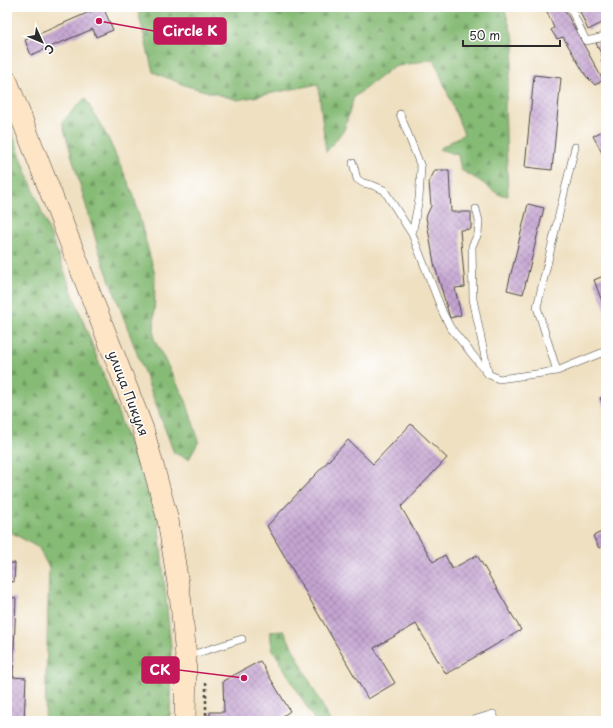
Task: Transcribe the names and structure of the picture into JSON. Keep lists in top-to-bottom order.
{
  "streets": {
    "main road": ["улица Пикуля"]
  },
  "places": ["Circle K", "СК"],
  "scale_bar": "50 m",
  "north": "bottom right"
}
